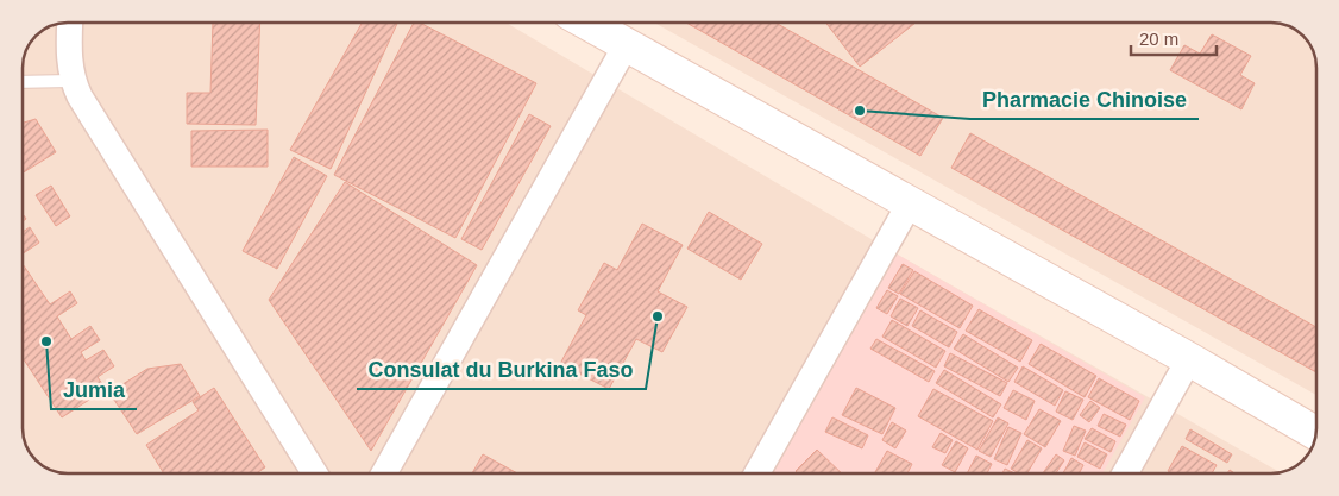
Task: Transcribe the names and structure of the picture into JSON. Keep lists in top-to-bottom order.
{
  "places": ["Pharmacie Chinoise", "Consulat du Burkina Faso", "Jumia"],
  "scale_bar": "20 m"
}
